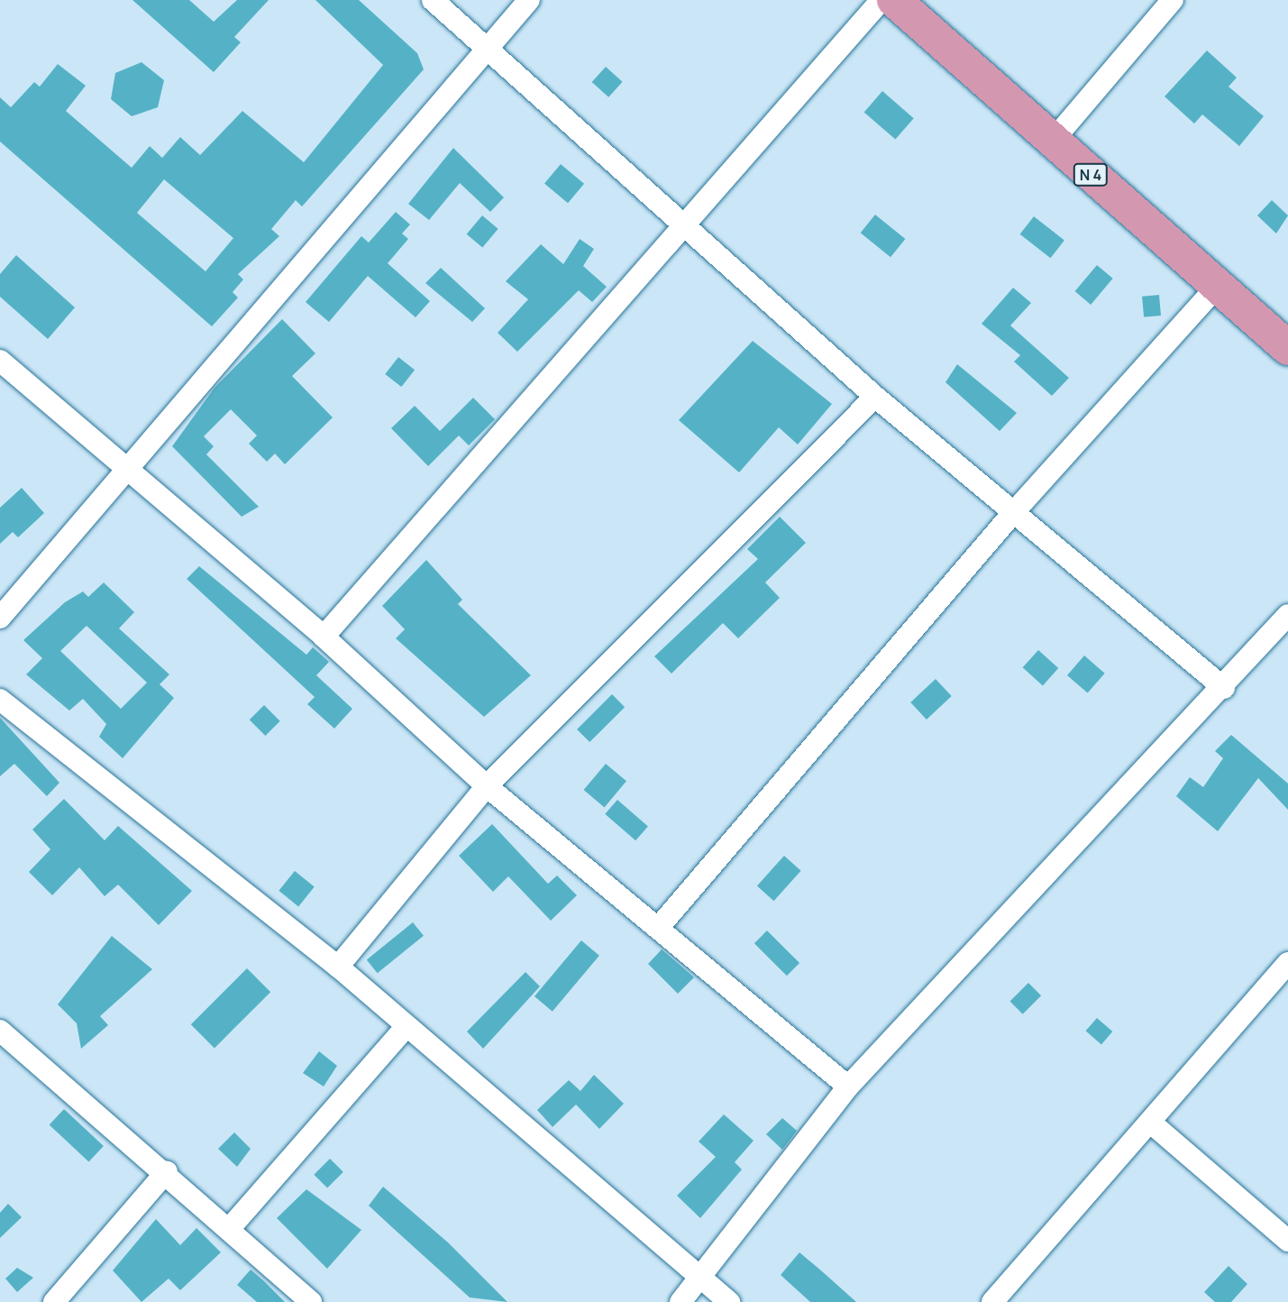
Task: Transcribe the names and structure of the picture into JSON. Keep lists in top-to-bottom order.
{
  "streets": {
    "highway": ["N 4"]
  }
}
